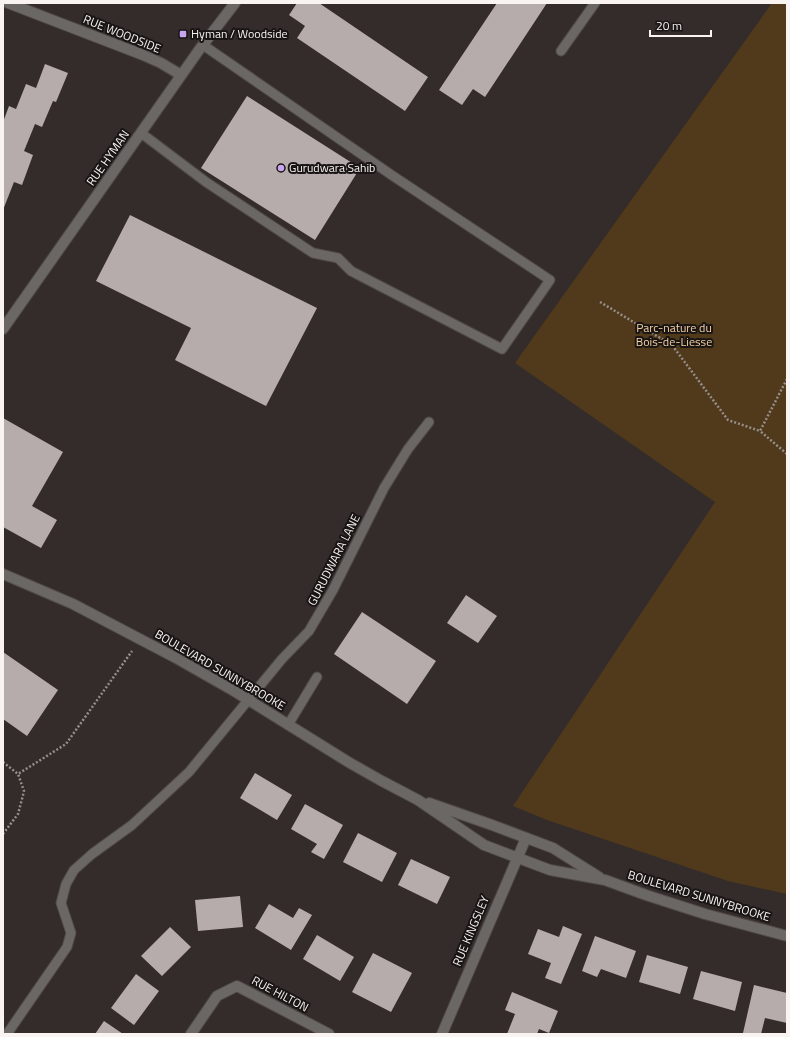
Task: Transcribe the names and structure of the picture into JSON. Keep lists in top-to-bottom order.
{
  "streets": {
    "street": [
      "RUE WOODSIDE",
      "RUE HYMAN",
      "BOULEVARD SUNNYBROOKE",
      "RUE KINGSLEY",
      "RUE HILTON"
    ],
    "lane": ["GURUDWARA LANE"]
  },
  "crossings": [
    ["RUE WOODSIDE", "RUE HYMAN"],
    ["GURUDWARA LANE", "BOULEVARD SUNNYBROOKE"],
    ["BOULEVARD SUNNYBROOKE", "RUE KINGSLEY"]
  ],
  "parks": ["Parc-nature du Bois-de-Liesse"],
  "places": {
    "transit": ["Hyman / Woodside"],
    "other": ["Gurudwara Sahib"]
  },
  "scale_bar": "20 m"
}
